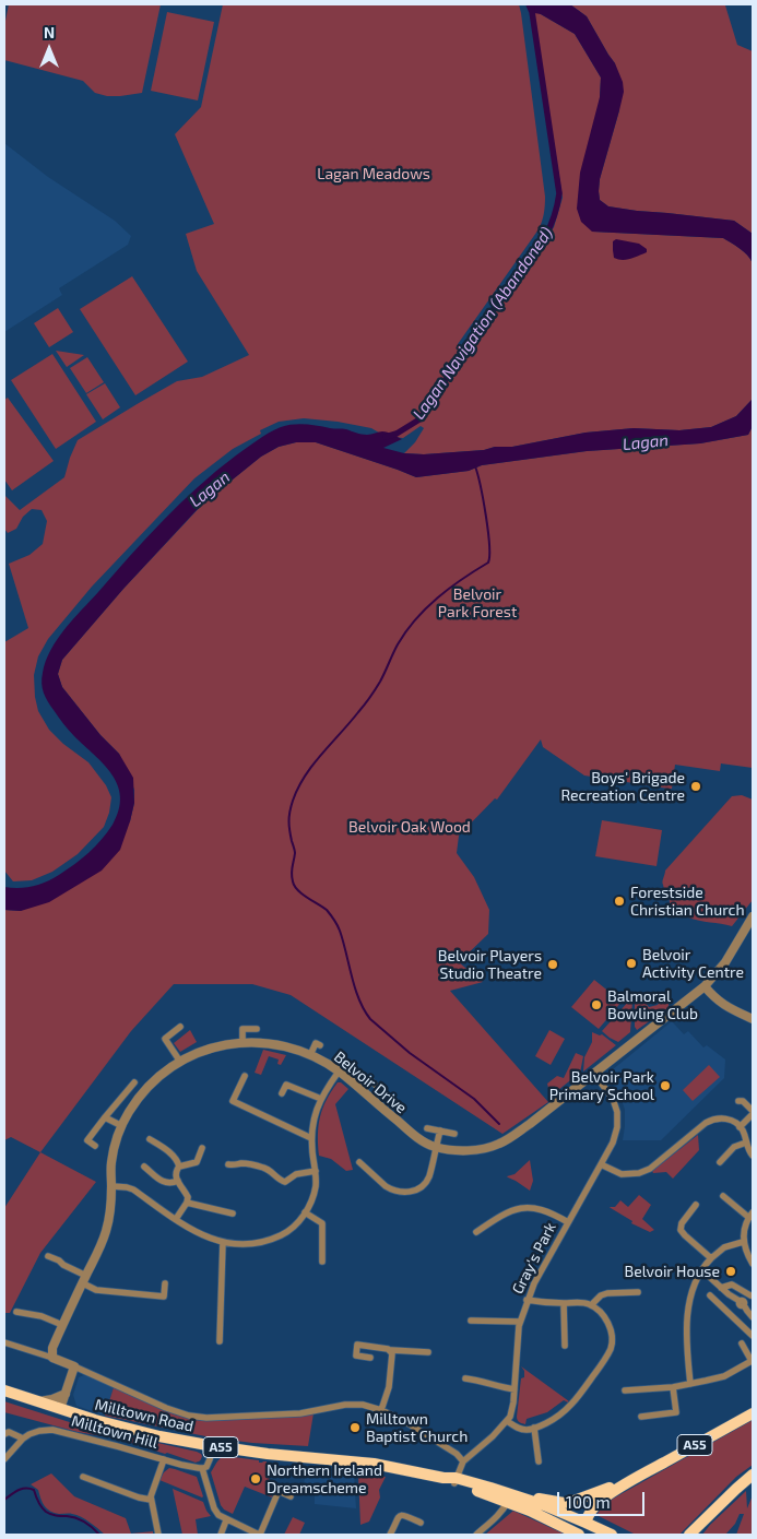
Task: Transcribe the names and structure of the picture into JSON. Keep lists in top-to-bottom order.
{
  "streets": {
    "highway": ["Milltown Road", "A55"],
    "street": ["Belvoir Drive", "Gray's Park", "Milltown Hill"]
  },
  "crossings": [
    ["Belvoir Drive", "Gray's Park"],
    ["Milltown Road", "A55"]
  ],
  "water": ["Lagan Navigation (Abandoned)", "Lagan"],
  "parks": ["Lagan Meadows", "Belvoir Park Forest", "Belvoir Oak Wood"],
  "places": [
    "Boys' Brigade Recreation Centre",
    "Forestside Christian Church",
    "Belvoir Activity Centre",
    "Belvoir Players Studio Theatre",
    "Balmoral Bowling Club",
    "Belvoir Park Primary School",
    "Belvoir House",
    "Milltown Baptist Church",
    "Northern Ireland Dreamscheme"
  ],
  "scale_bar": "100 m",
  "north": "top"
}
